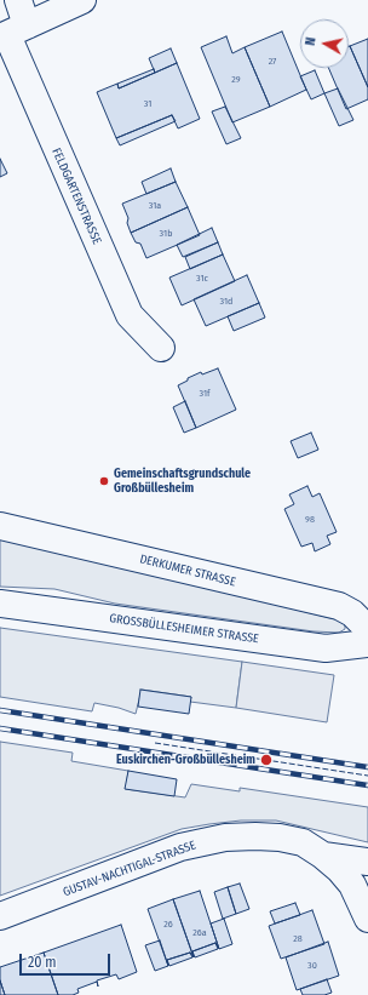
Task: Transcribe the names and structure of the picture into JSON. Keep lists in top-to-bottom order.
{
  "streets": {
    "street": [
      "FELDGARTENSTRASSE",
      "DERKUMER STRASSE",
      "GROSSBÜLLESHEIMER STRASSE",
      "GUSTAV-NACHTIGAL-STRASSE"
    ]
  },
  "places": ["Gemeinschaftsgrundschule Großbüllesheim", "Euskirchen-Großbüllesheim"],
  "house_numbers": [
    "27",
    "29",
    "31",
    "31a",
    "31b",
    "31c",
    "31d",
    "31f",
    "98",
    "26",
    "26a",
    "28",
    "30"
  ],
  "scale_bar": "20 m",
  "north": "left"
}
